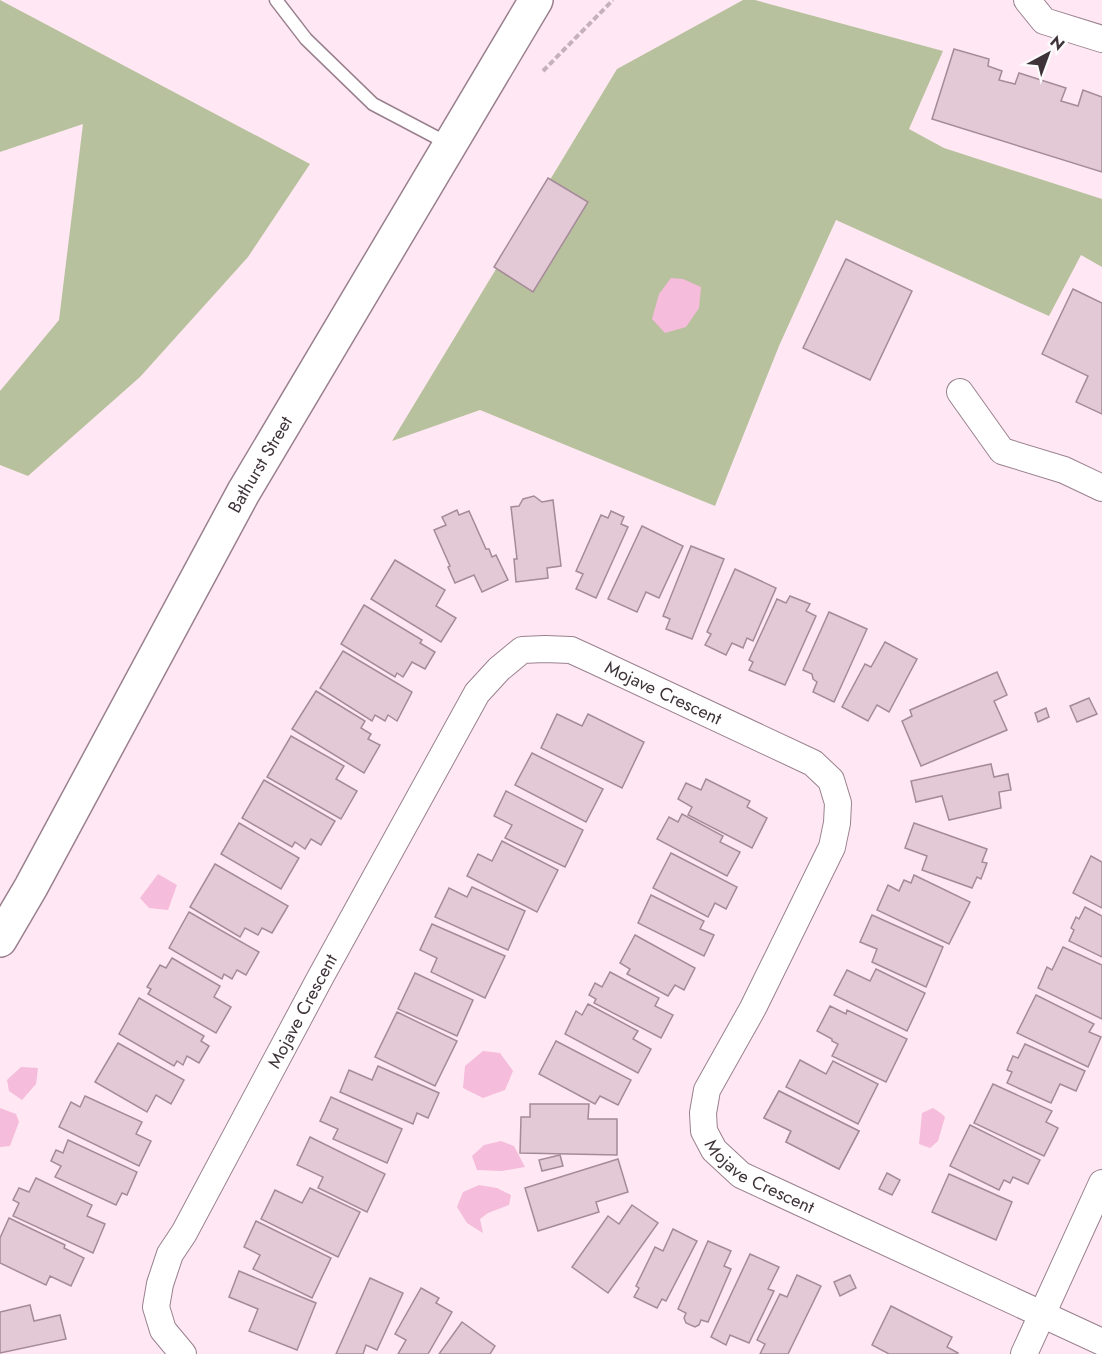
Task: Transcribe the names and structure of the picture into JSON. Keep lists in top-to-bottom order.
{
  "streets": {
    "main road": ["Bathurst Street"],
    "street": ["Mojave Crescent"]
  },
  "north": "top right"
}
